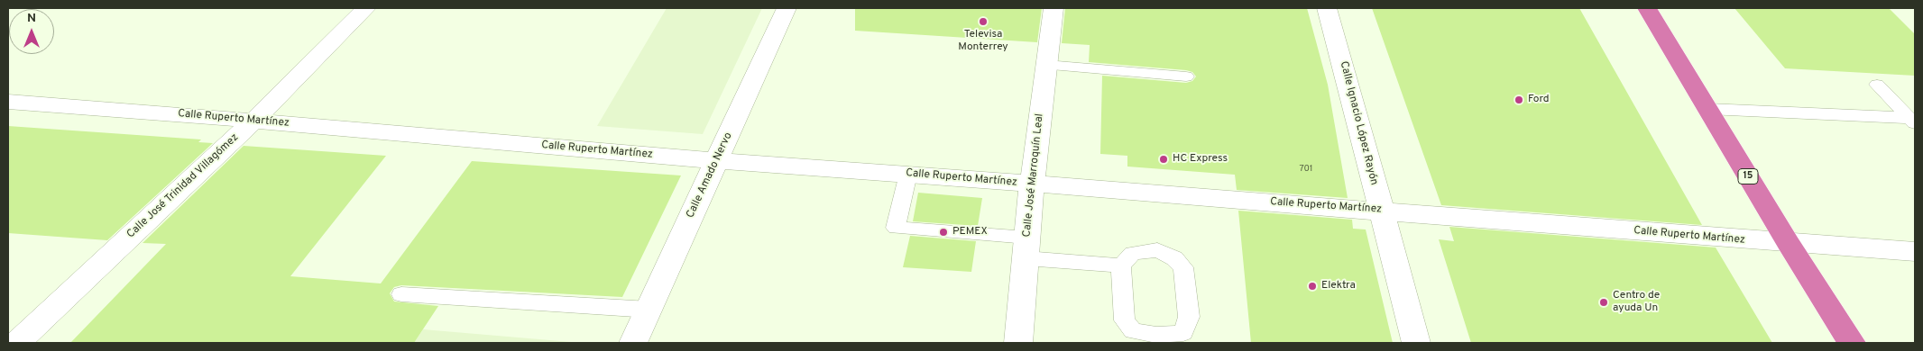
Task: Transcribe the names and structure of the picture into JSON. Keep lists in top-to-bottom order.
{
  "streets": {
    "highway": ["15"],
    "street": [
      "Calle Ruperto Martínez",
      "Calle Ignacio López Rayón",
      "Calle Amado Nervo",
      "Calle José Marroquín Leal",
      "Calle José Trinidad Villagómez"
    ]
  },
  "crossings": [
    ["Calle Ruperto Martínez", "Calle Ignacio López Rayón"],
    ["Calle Ruperto Martínez", "Calle Amado Nervo"],
    ["Calle Ruperto Martínez", "Calle José Marroquín Leal"],
    ["Calle Ruperto Martínez", "15"],
    ["Calle Ruperto Martínez", "Calle José Trinidad Villagómez"]
  ],
  "places": [
    "Televisa Monterrey",
    "Ford",
    "HC Express",
    "PEMEX",
    "Elektra",
    "Centro de ayuda Un"
  ],
  "house_numbers": ["701"],
  "north": "top"
}
